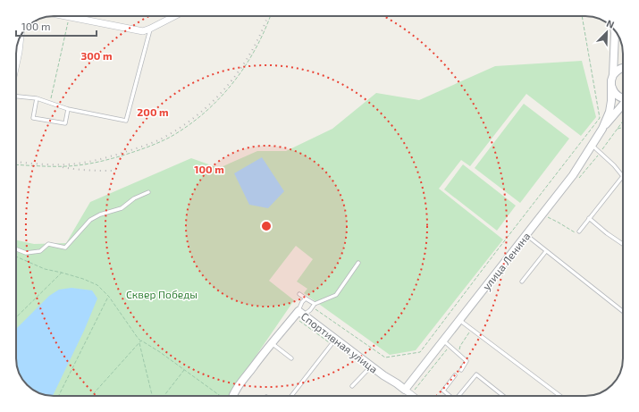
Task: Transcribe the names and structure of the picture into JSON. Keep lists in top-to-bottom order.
{
  "streets": {
    "street": ["улица Ленина", "Спортивная улица"]
  },
  "crossings": [
    ["улица Ленина", "Спортивная улица"]
  ],
  "parks": ["Сквер Победы"],
  "scale_bar": "100 m",
  "north": "top right",
  "rings": ["300 m", "200 m", "100 m"]
}
